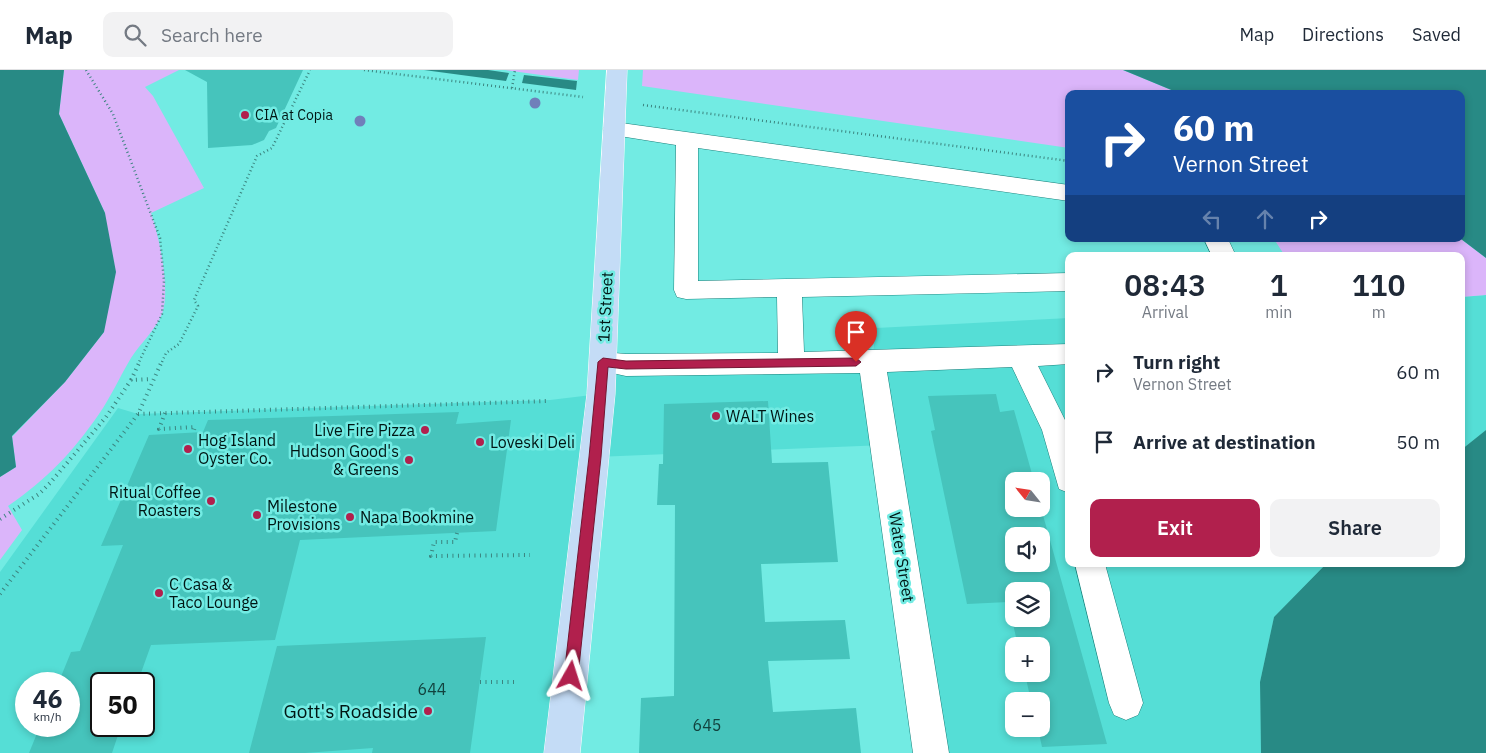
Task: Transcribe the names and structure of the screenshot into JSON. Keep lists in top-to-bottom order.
{
  "streets": {
    "main road": ["1st Street"],
    "street": ["Water Street"]
  },
  "places": [
    "CIA at Copia",
    "WALT Wines",
    "Live Fire Pizza",
    "Loveski Deli",
    "Hog Island Oyster Co.",
    "Hudson Good's & Greens",
    "Ritual Coffee Roasters",
    "Milestone Provisions",
    "Napa Bookmine",
    "C Casa & Taco Lounge",
    "Gott's Roadside"
  ],
  "house_numbers": ["644", "645"],
  "north": "top left",
  "page": {
    "header": "Map",
    "search": "Search here",
    "nav": ["Map", "Directions", "Saved"],
    "turn": ["60 m", "Vernon Street"],
    "eta": [
      "08:43",
      "Arrival",
      "1",
      "min",
      "110",
      "m"
    ],
    "list": [
      {
        "name": "Turn right",
        "note": "Vernon Street",
        "value": "60 m"
      },
      {
        "name": "Arrive at destination",
        "value": "50 m"
      }
    ],
    "map_buttons": ["+", "−"],
    "buttons": ["Exit", "Share"],
    "speed": "46 km/h",
    "limit": "50"
  }
}
